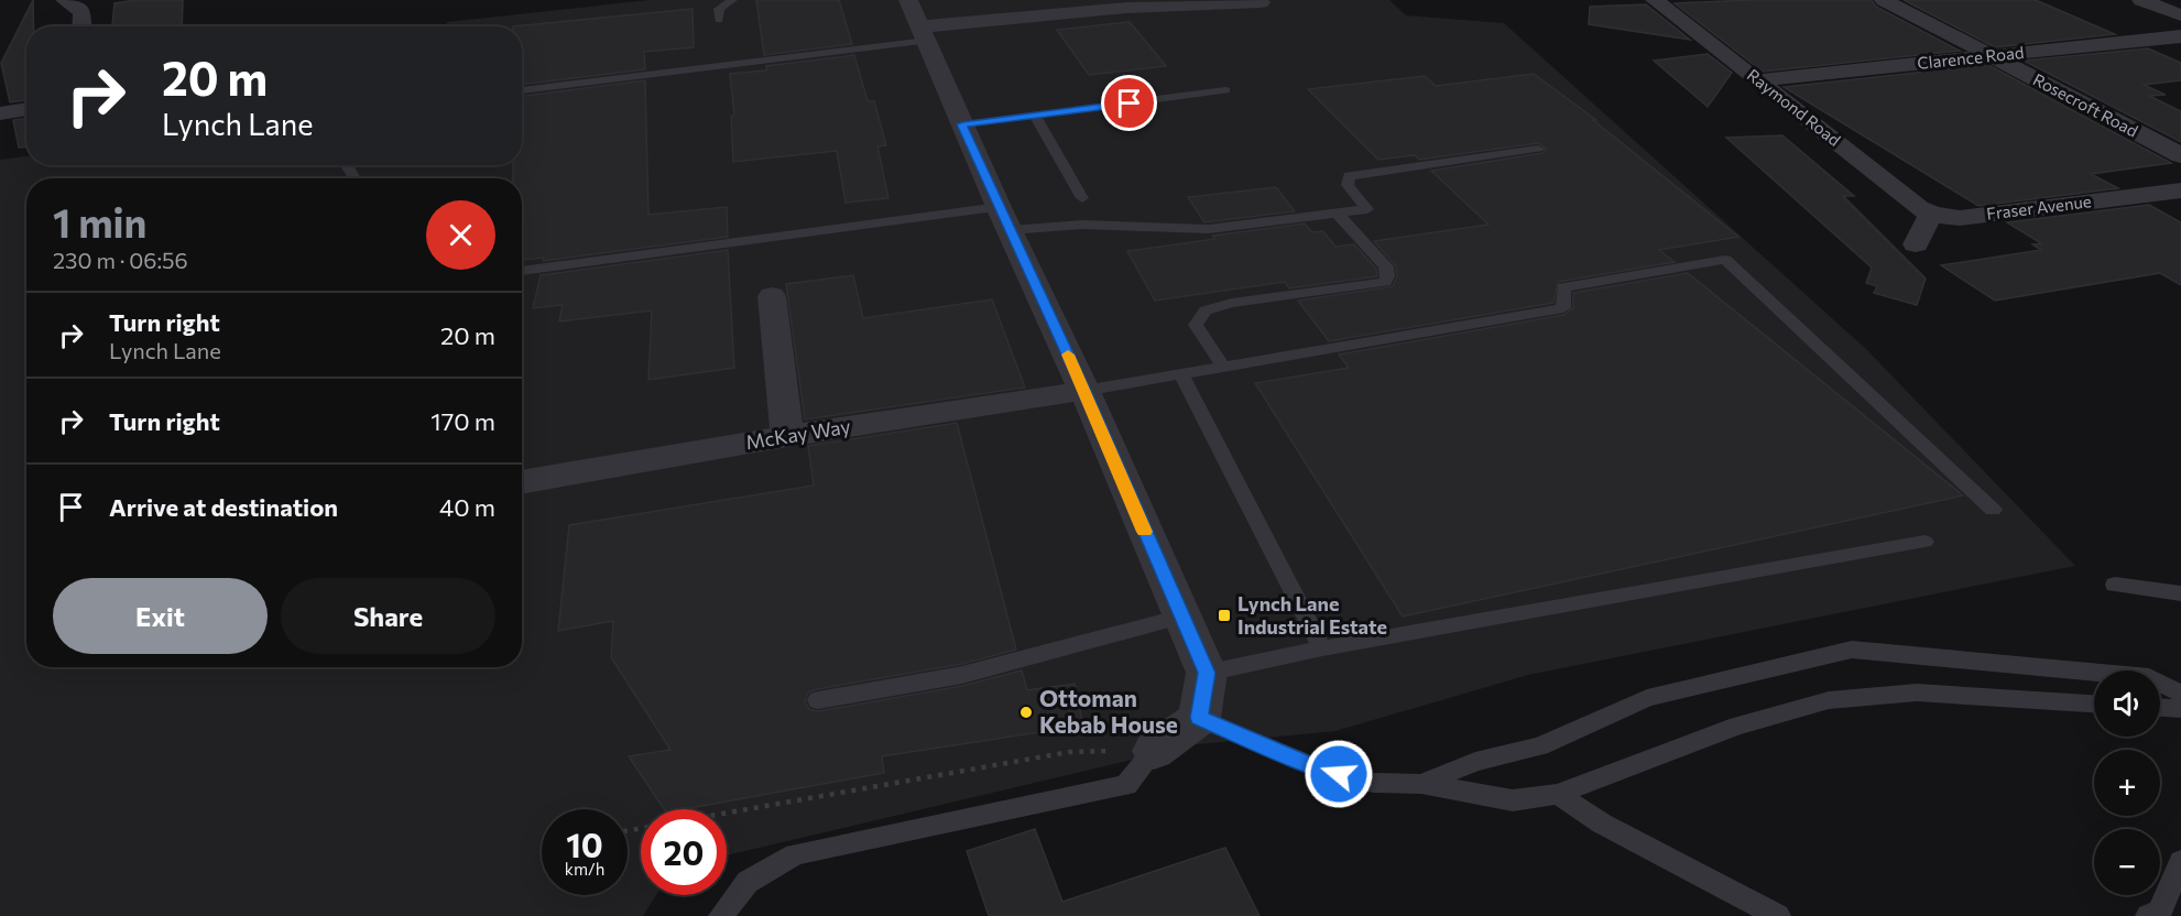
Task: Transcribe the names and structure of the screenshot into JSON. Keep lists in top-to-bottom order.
{
  "streets": {
    "street": [
      "Clarence Road",
      "Rosecroft Road",
      "Raymond Road",
      "Fraser Avenue",
      "McKay Way"
    ]
  },
  "crossings": [
    ["Clarence Road", "Rosecroft Road"],
    ["Clarence Road", "Raymond Road"],
    ["Raymond Road", "Fraser Avenue"]
  ],
  "places": {
    "transit": ["Lynch Lane Industrial Estate"],
    "other": ["Ottoman Kebab House"]
  },
  "page": {
    "turn": ["20 m", "Lynch Lane"],
    "heading": ["1 min", "230 m · 06:56"],
    "list": [
      {
        "name": "Turn right",
        "note": "Lynch Lane",
        "value": "20 m"
      },
      {
        "name": "Turn right",
        "value": "170 m"
      },
      {
        "name": "Arrive at destination",
        "value": "40 m"
      }
    ],
    "buttons": ["Exit", "Share"],
    "map_buttons": ["+", "−"],
    "speed": "10 km/h",
    "limit": "20"
  }
}
